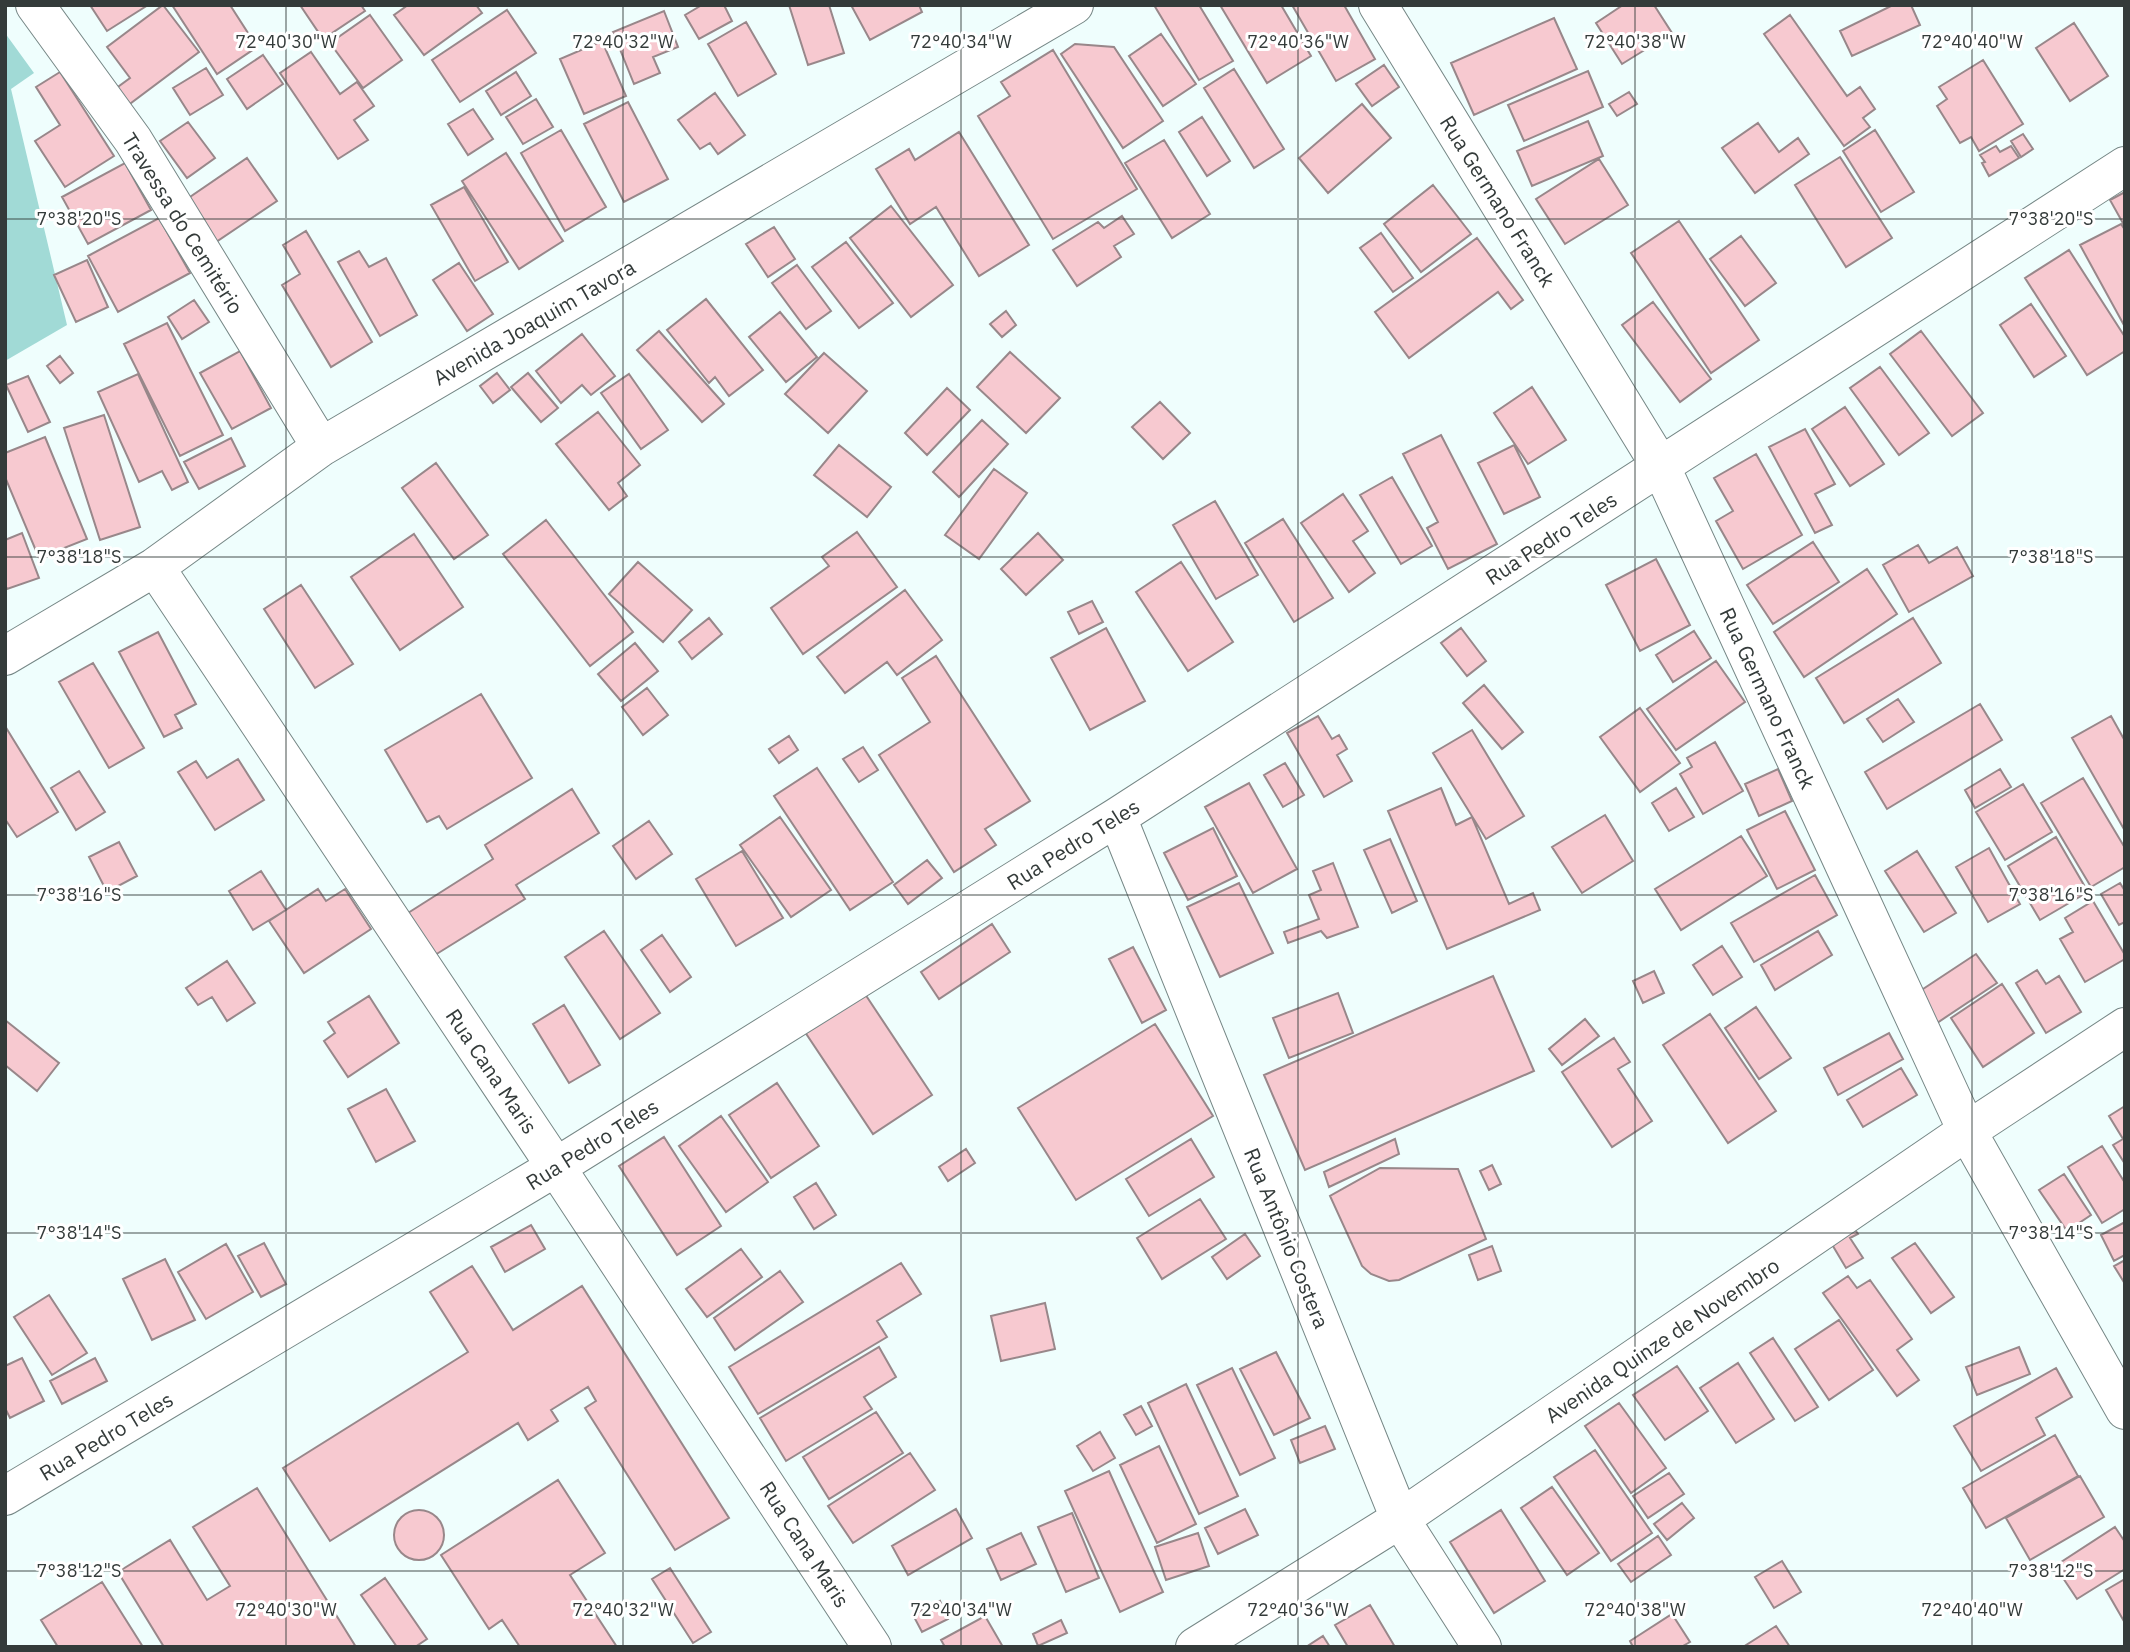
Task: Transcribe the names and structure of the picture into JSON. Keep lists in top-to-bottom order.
{
  "streets": {
    "street": [
      "Rua Germano Franck",
      "Travessa do Cemitério",
      "Avenida Joaquim Tavora",
      "Rua Pedro Teles",
      "Rua Cana Maris",
      "Rua Antônio Costera",
      "Avenida Quinze de Novembro"
    ]
  },
  "crossings": [
    ["Rua Germano Franck", "Rua Pedro Teles"],
    ["Rua Germano Franck", "Avenida Quinze de Novembro"],
    ["Travessa do Cemitério", "Avenida Joaquim Tavora"],
    ["Avenida Joaquim Tavora", "Rua Cana Maris"],
    ["Rua Pedro Teles", "Rua Cana Maris"],
    ["Rua Pedro Teles", "Rua Antônio Costera"],
    ["Rua Antônio Costera", "Avenida Quinze de Novembro"]
  ],
  "coordinates": [
    "72°40'30\"W",
    "72°40'32\"W",
    "72°40'34\"W",
    "72°40'36\"W",
    "72°40'38\"W",
    "72°40'40\"W",
    "7°38'20\"S",
    "7°38'18\"S",
    "7°38'16\"S",
    "7°38'14\"S",
    "7°38'12\"S"
  ]
}
